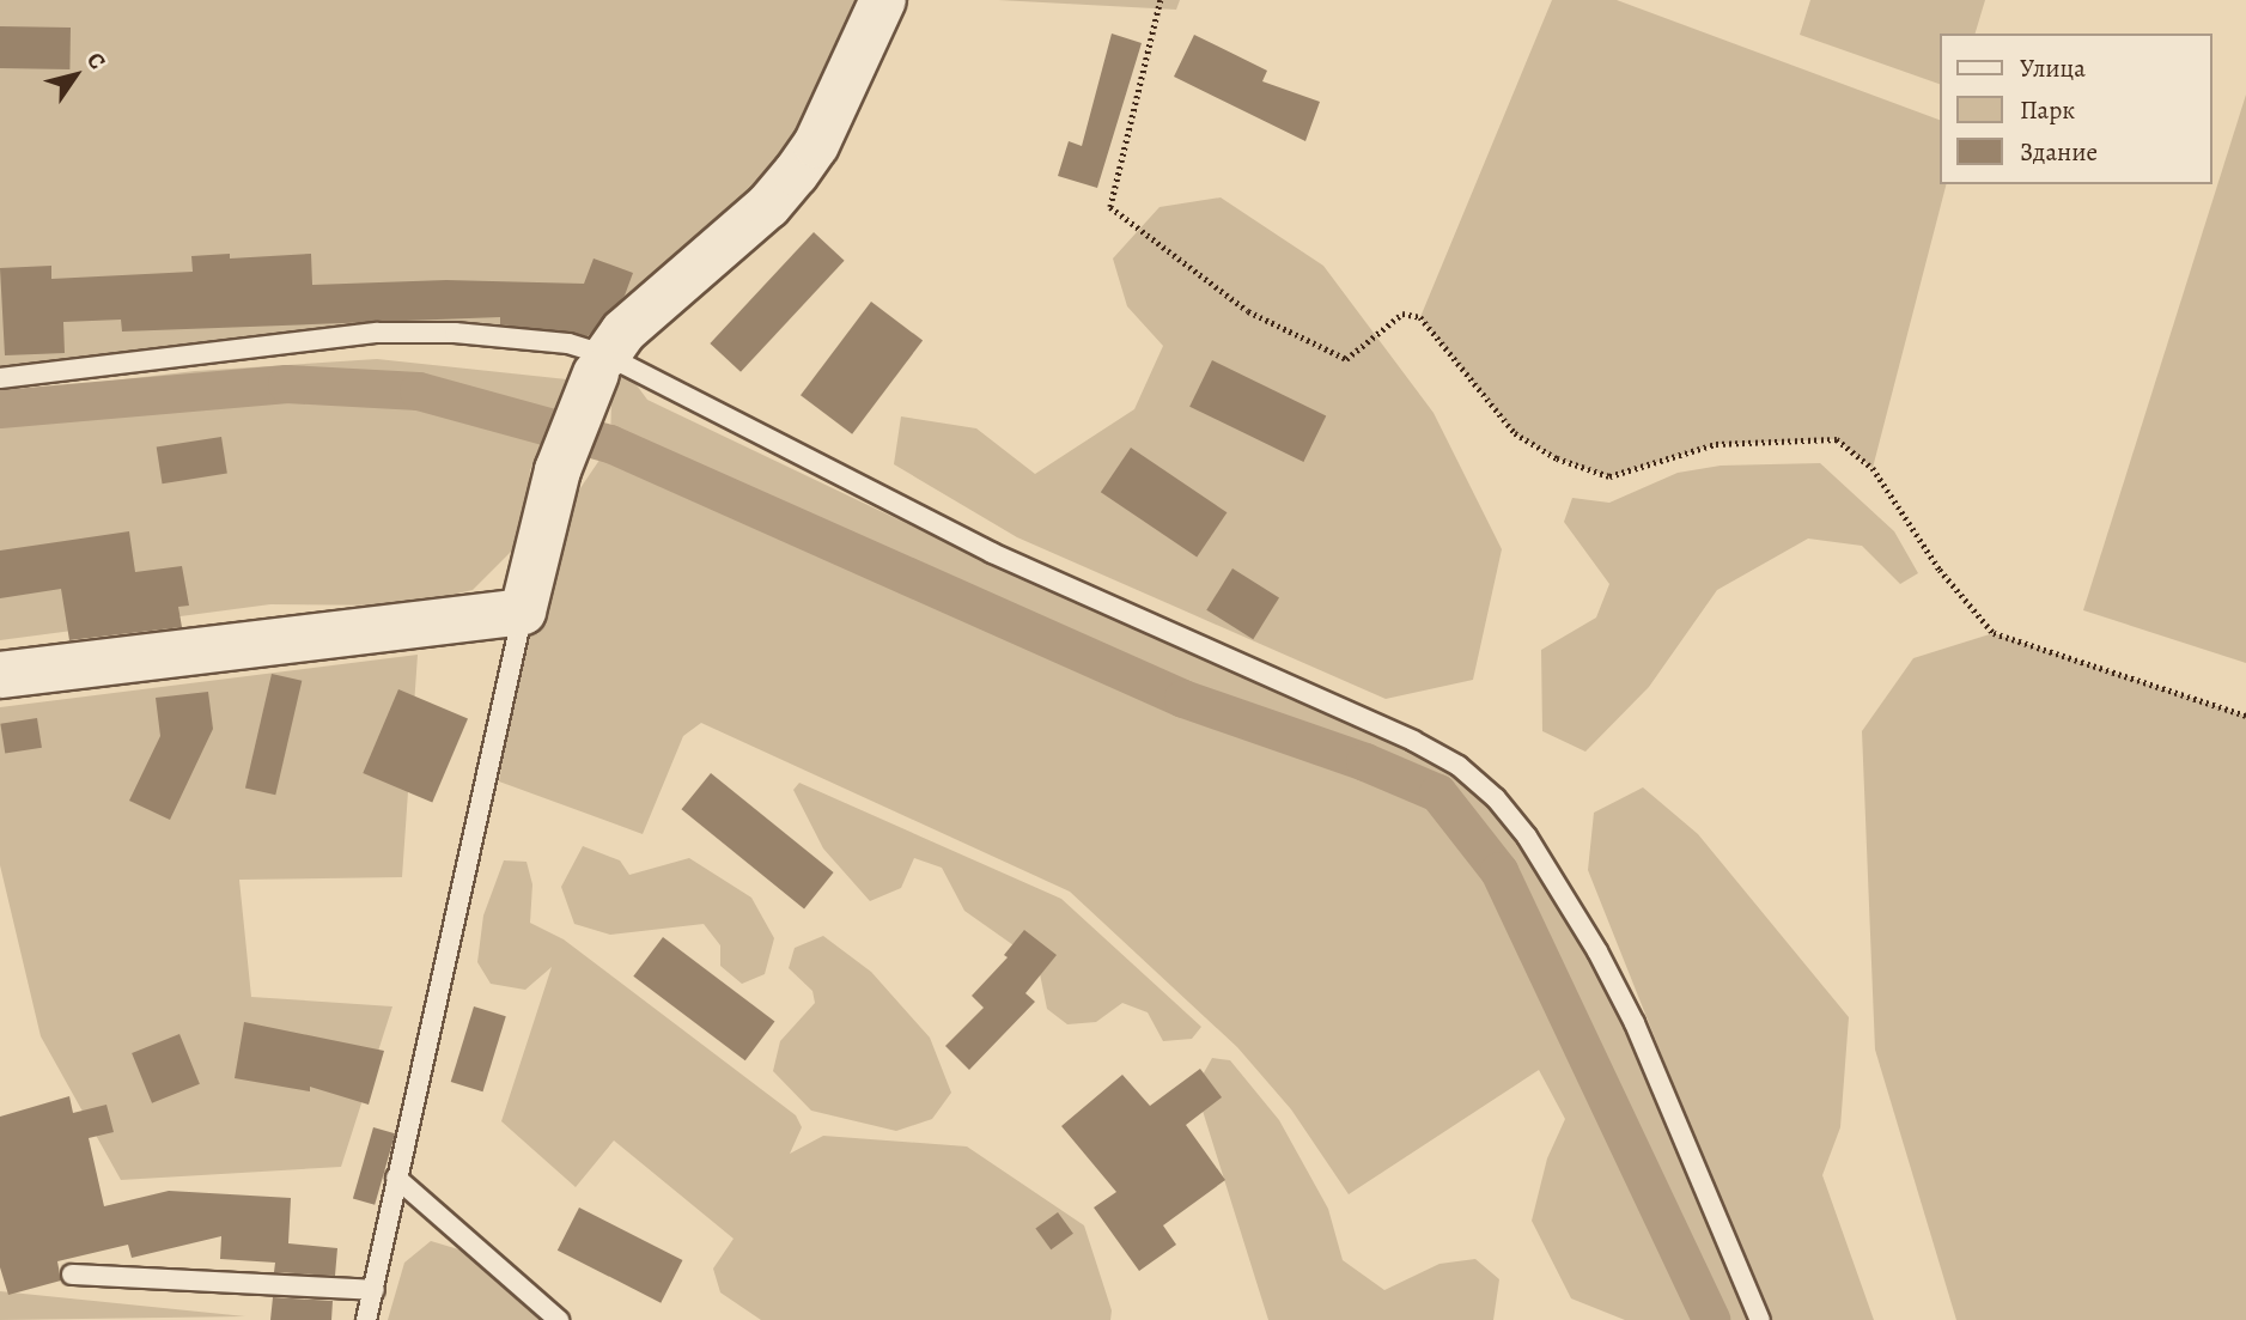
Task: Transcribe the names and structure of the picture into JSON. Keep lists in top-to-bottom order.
{
  "legend": ["Улица", "Парк", "Здание"],
  "north": "top right"
}
